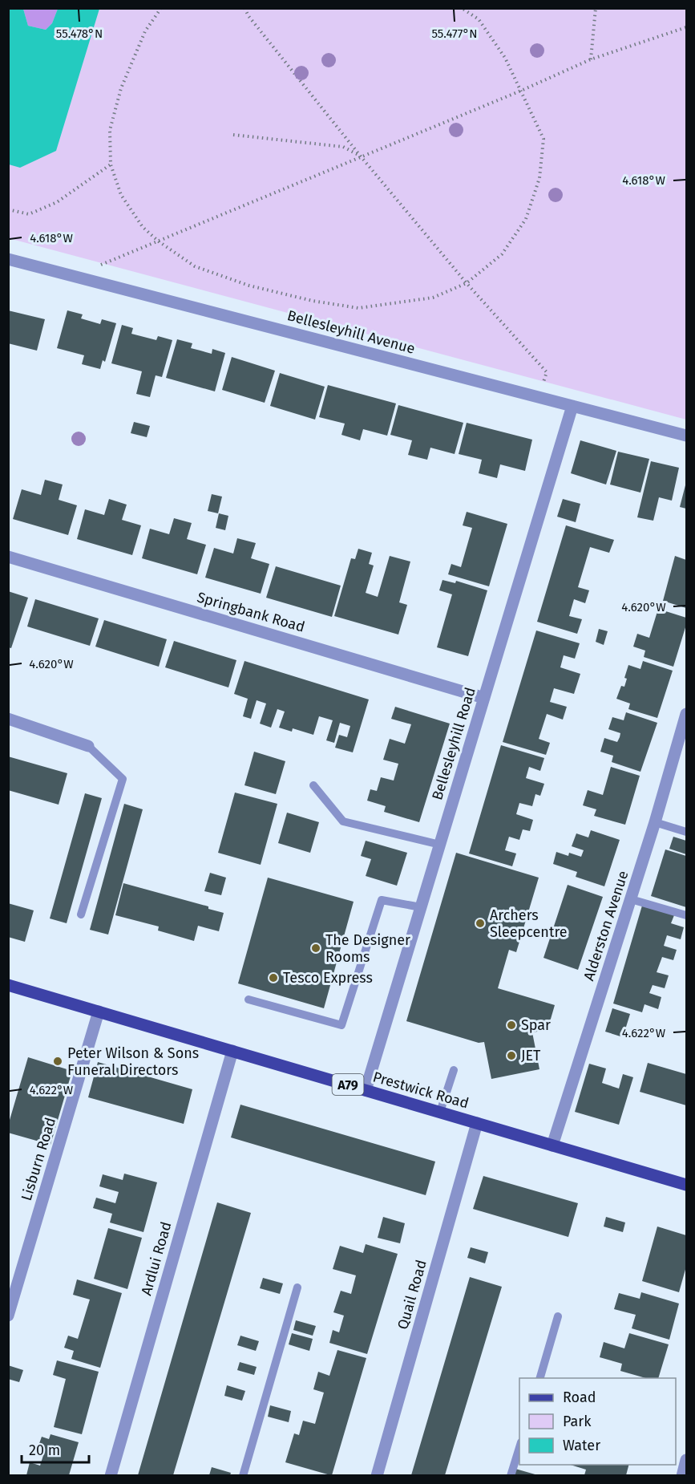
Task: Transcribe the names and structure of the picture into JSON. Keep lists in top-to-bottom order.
{
  "streets": {
    "main road": ["A79", "Prestwick Road"],
    "street": [
      "Bellesleyhill Avenue",
      "Springbank Road",
      "Bellesleyhill Road",
      "Alderston Avenue",
      "Lisburn Road",
      "Ardlui Road",
      "Quail Road"
    ]
  },
  "crossings": [
    ["Bellesleyhill Avenue", "Bellesleyhill Road"],
    ["Springbank Road", "Bellesleyhill Road"],
    ["Bellesleyhill Road", "Prestwick Road"],
    ["Alderston Avenue", "Prestwick Road"],
    ["Prestwick Road", "Lisburn Road"],
    ["Prestwick Road", "Ardlui Road"],
    ["Prestwick Road", "Quail Road"]
  ],
  "places": [
    "Archers Sleepcentre",
    "The Designer Rooms",
    "Tesco Express",
    "Spar",
    "JET",
    "Peter Wilson & Sons Funeral Directors"
  ],
  "legend": ["Road", "Park", "Water"],
  "scale_bar": "20 m",
  "coordinates": [
    "55.478°N",
    "55.477°N",
    "4.618°W",
    "4.620°W",
    "4.622°W"
  ]
}
